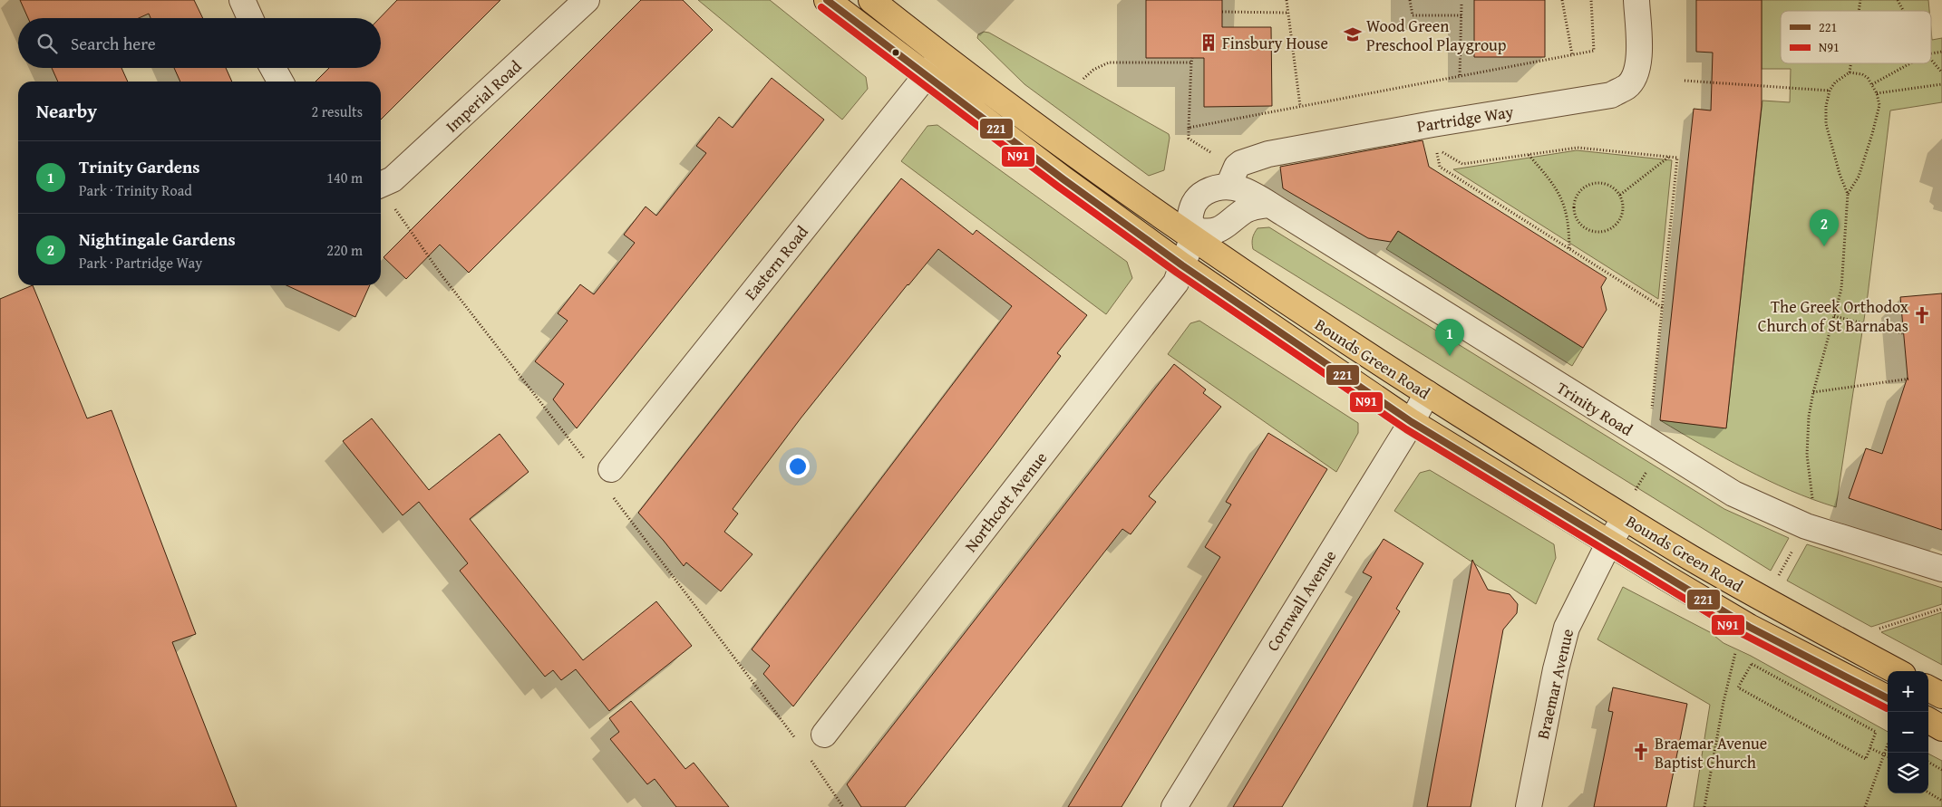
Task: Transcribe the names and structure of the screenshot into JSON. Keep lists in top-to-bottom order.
{
  "streets": {
    "main road": ["Bounds Green Road"],
    "street": [
      "Imperial Road",
      "Partridge Way",
      "Eastern Road",
      "Trinity Road",
      "Northcott Avenue",
      "Cornwall Avenue",
      "Braemar Avenue"
    ]
  },
  "crossings": [
    ["Partridge Way", "Trinity Road"],
    ["Eastern Road", "Bounds Green Road"],
    ["Bounds Green Road", "Northcott Avenue"],
    ["Bounds Green Road", "Cornwall Avenue"],
    ["Bounds Green Road", "Braemar Avenue"]
  ],
  "places": {
    "school or university": ["Wood Green Preschool Playgroup"],
    "building": ["Finsbury House"],
    "church": ["The Greek Orthodox Church of St Barnabas", "Braemar Avenue Baptist Church"]
  },
  "lines": ["transit line 221", "transit line N91"],
  "legend": ["221", "N91"],
  "page": {
    "search": "Search here",
    "heading": ["Nearby", "2 results"],
    "list": [
      {
        "mark": "1",
        "name": "Trinity Gardens",
        "note": "Park · Trinity Road",
        "value": "140 m"
      },
      {
        "mark": "2",
        "name": "Nightingale Gardens",
        "note": "Park · Partridge Way",
        "value": "220 m"
      }
    ],
    "pins": ["2", "1"],
    "map_buttons": ["+", "−"]
  }
}
